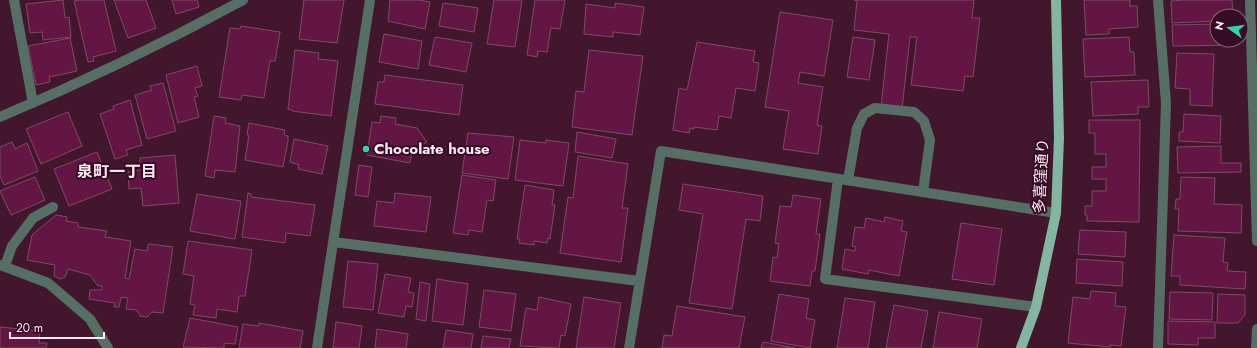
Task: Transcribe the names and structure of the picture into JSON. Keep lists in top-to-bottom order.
{
  "streets": {
    "main road": ["多喜窪通り"]
  },
  "districts": ["泉町一丁目"],
  "places": ["Chocolate house"],
  "scale_bar": "20 m",
  "north": "left"
}
